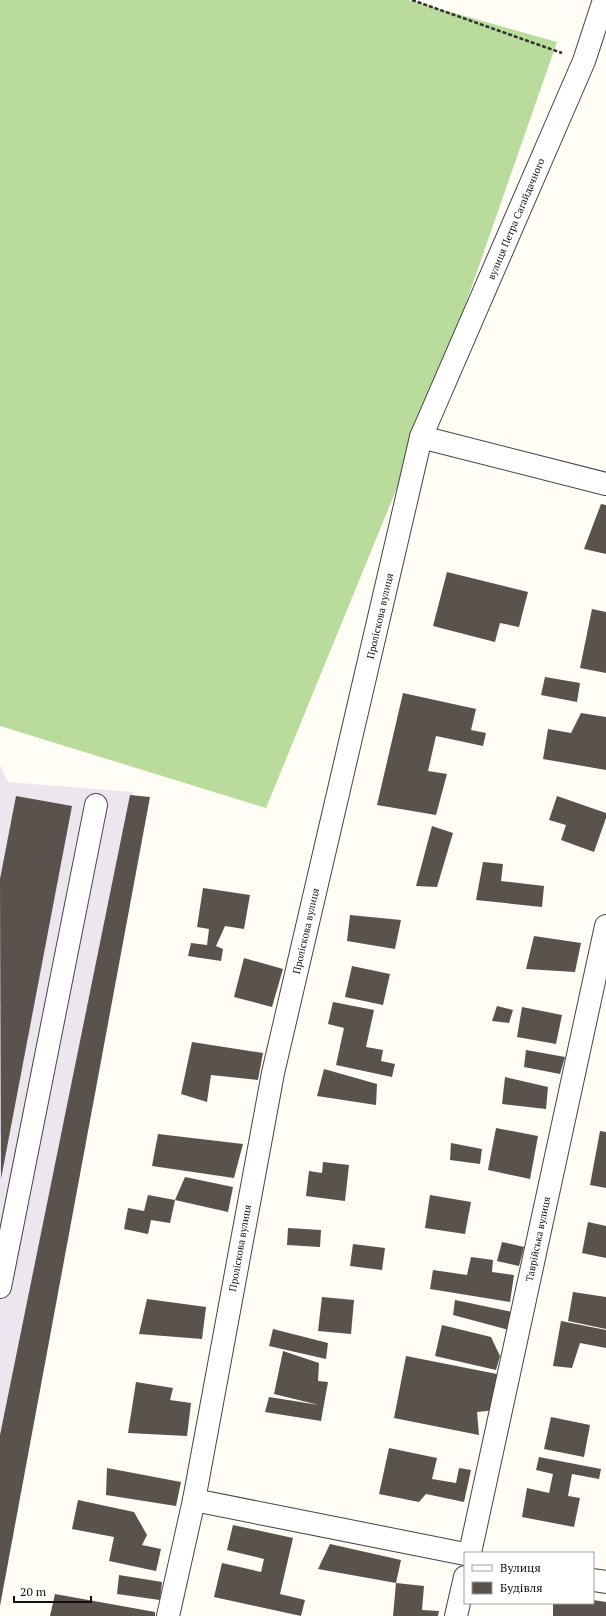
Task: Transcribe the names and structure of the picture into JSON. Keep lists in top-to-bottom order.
{
  "streets": {
    "street": ["вулиця Петра Сагайдачного", "Проліскова вулиця", "Таврійська вулиця"]
  },
  "crossings": [
    ["вулиця Петра Сагайдачного", "Проліскова вулиця"]
  ],
  "legend": ["Вулиця", "Будівля"],
  "scale_bar": "20 m"
}
